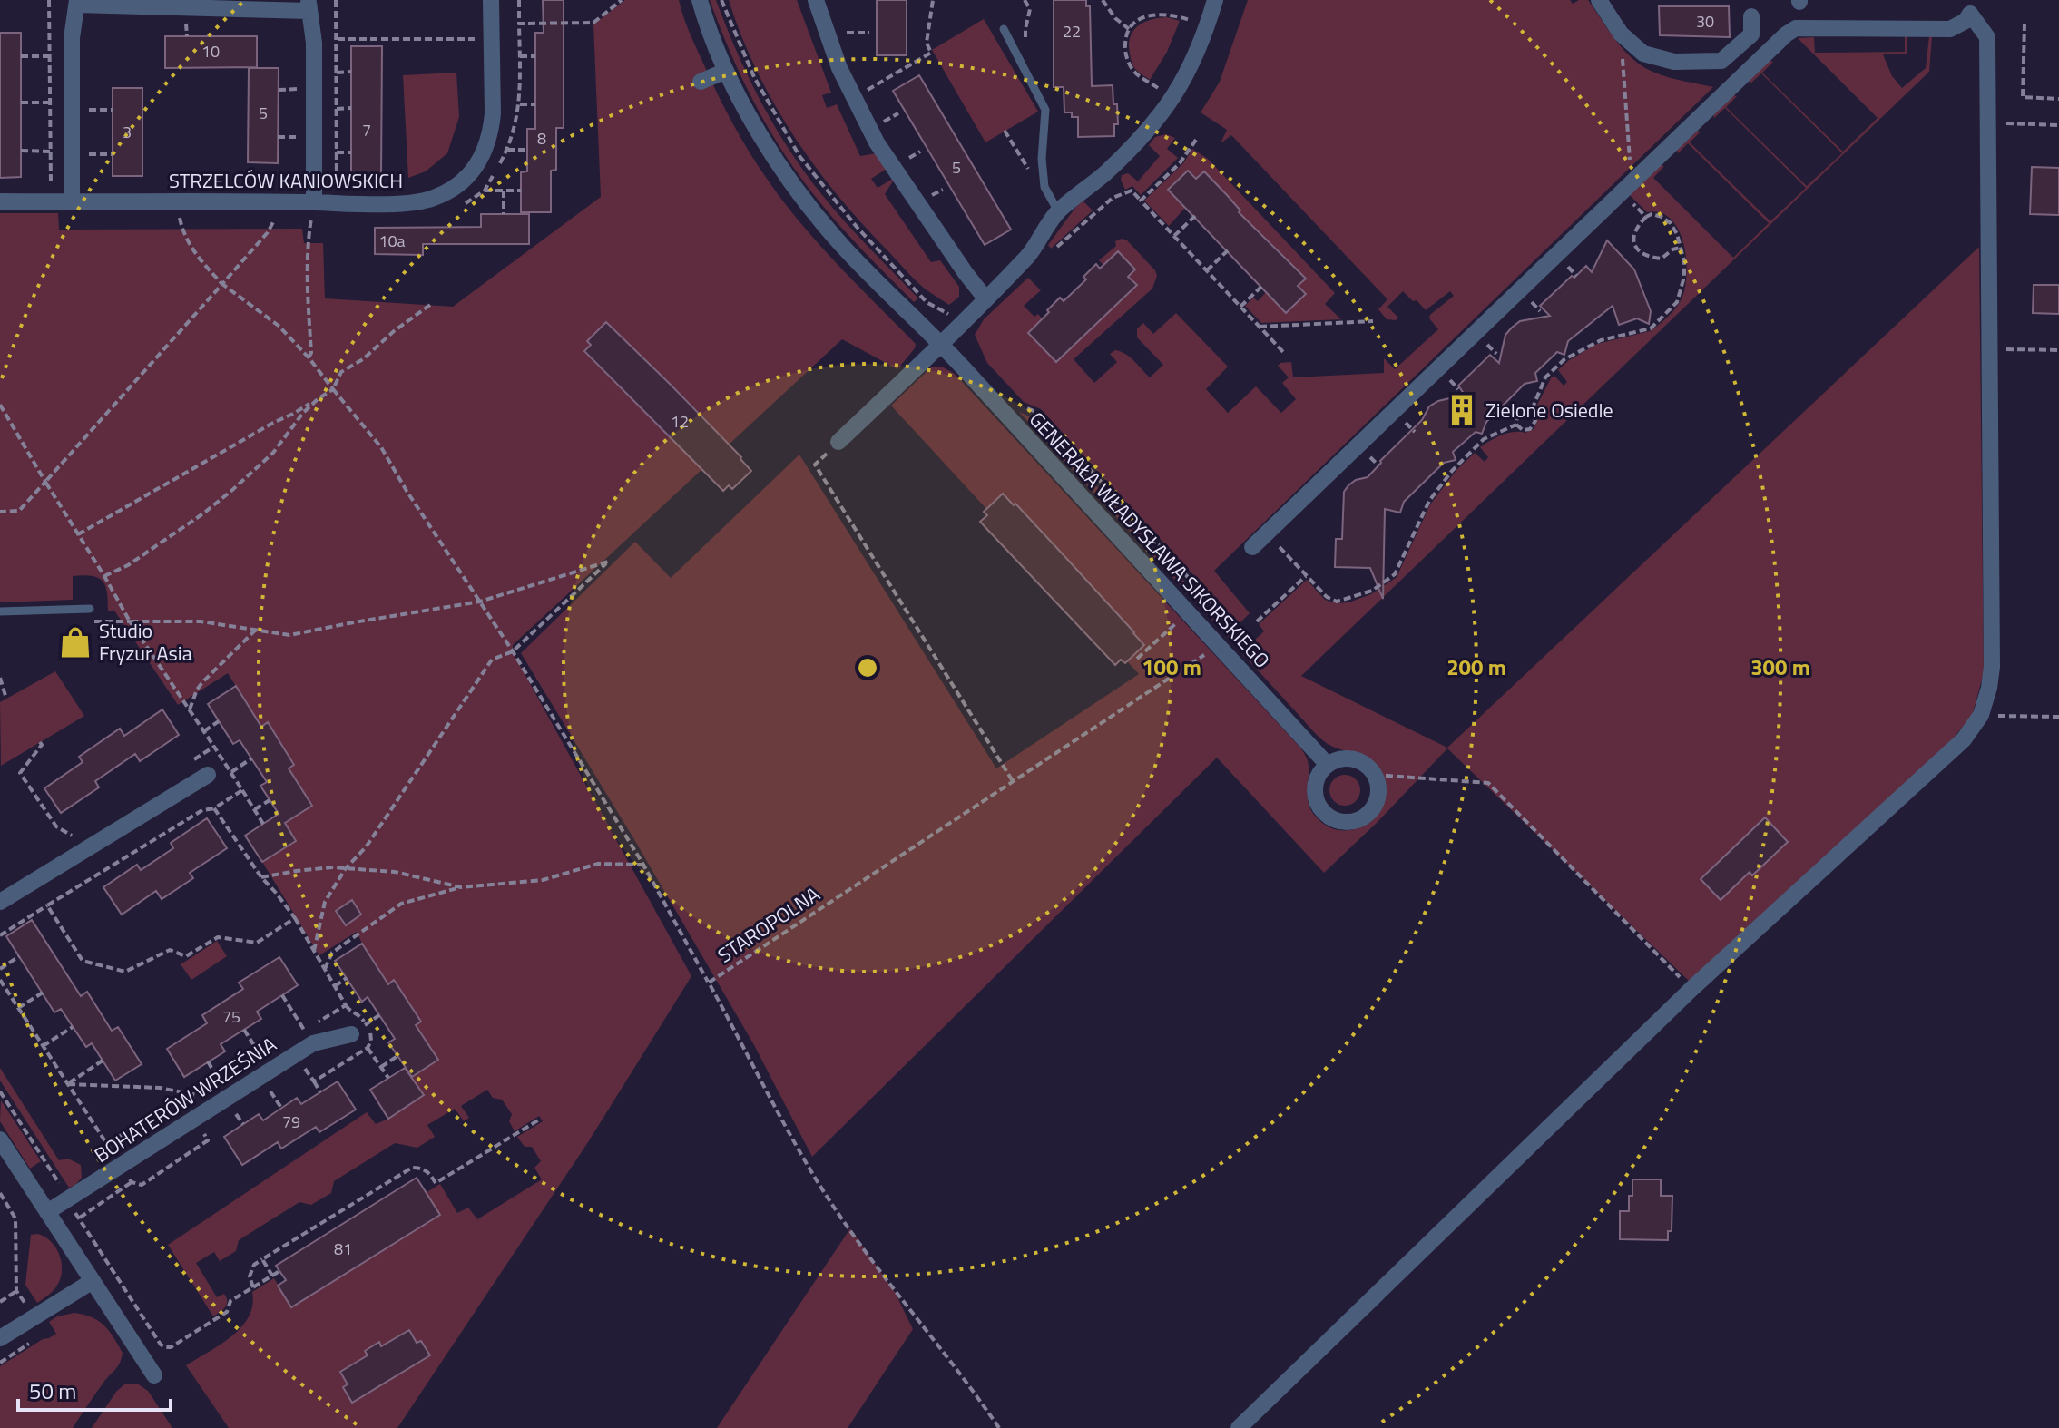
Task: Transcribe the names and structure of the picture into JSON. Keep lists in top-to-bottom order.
{
  "streets": {
    "street": ["STRZELCÓW KANIOWSKICH", "GENERAŁA WŁADYSŁAWA SIKORSKIEGO", "BOHATERÓW WRZEŚNIA"],
    "path": ["STAROPOLNA"]
  },
  "crossings": [
    ["GENERAŁA WŁADYSŁAWA SIKORSKIEGO", "STAROPOLNA"]
  ],
  "places": {
    "building": ["Zielone Osiedle"],
    "shop": ["Studio Fryzur Asia"]
  },
  "house_numbers": [
    "30",
    "22",
    "10",
    "5",
    "7",
    "3",
    "8",
    "5",
    "10a",
    "12",
    "75",
    "79",
    "81"
  ],
  "scale_bar": "50 m",
  "rings": ["100 m", "200 m", "300 m"]
}
